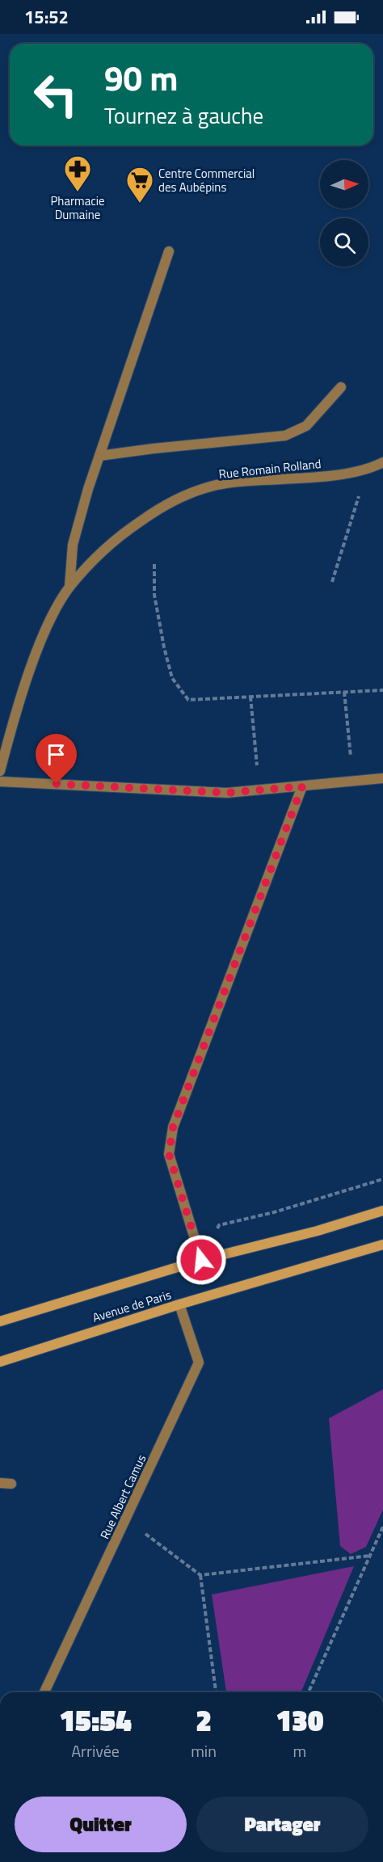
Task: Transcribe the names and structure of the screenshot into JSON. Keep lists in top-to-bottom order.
{
  "streets": {
    "main road": ["Avenue de Paris"],
    "street": ["Rue Romain Rolland", "Rue Albert Camus"]
  },
  "crossings": [
    ["Avenue de Paris", "Rue Albert Camus"]
  ],
  "places": {
    "pharmacy": ["Pharmacie Dumaine"],
    "supermarket": ["Centre Commercial des Aubépins"]
  },
  "north": "right",
  "page": {
    "status": "15:52",
    "turn": ["90 m", "Tournez à gauche"],
    "eta": [
      "15:54",
      "Arrivée",
      "2",
      "min",
      "130",
      "m"
    ],
    "buttons": ["Quitter", "Partager"]
  }
}
